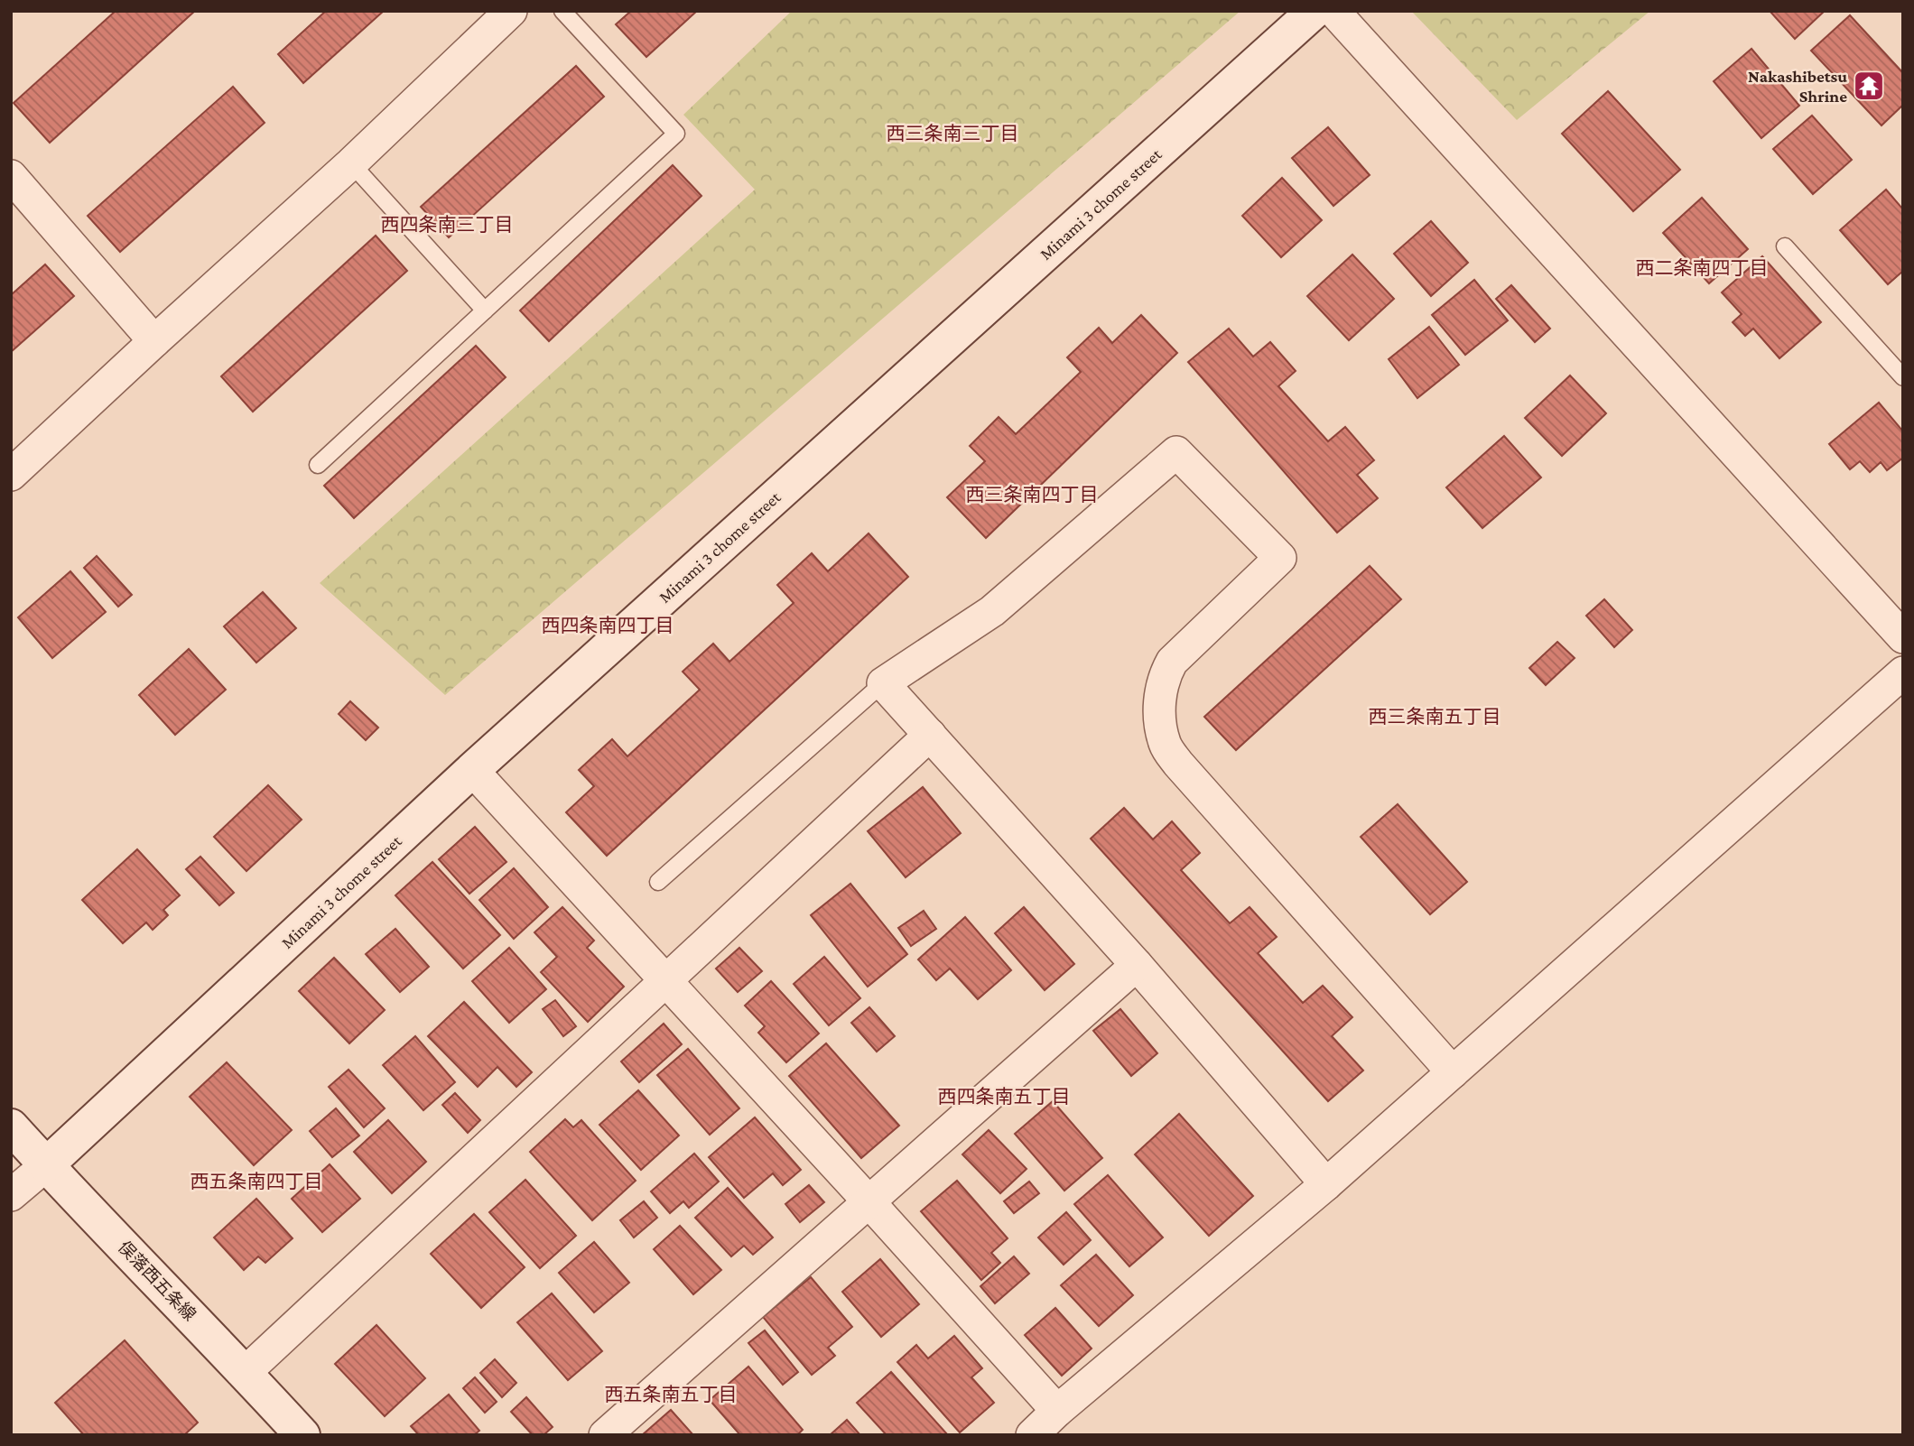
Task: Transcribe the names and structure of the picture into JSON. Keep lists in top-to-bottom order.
{
  "streets": {
    "street": ["Minami 3 chome street", "俣落西五条線"]
  },
  "crossings": [
    ["Minami 3 chome street", "俣落西五条線"]
  ],
  "districts": [
    "西三条南三丁目",
    "西四条南三丁目",
    "西二条南四丁目",
    "西三条南四丁目",
    "西四条南四丁目",
    "西三条南五丁目",
    "西四条南五丁目",
    "西五条南四丁目",
    "西五条南五丁目"
  ],
  "places": {
    "temple": ["Nakashibetsu Shrine"]
  }
}
